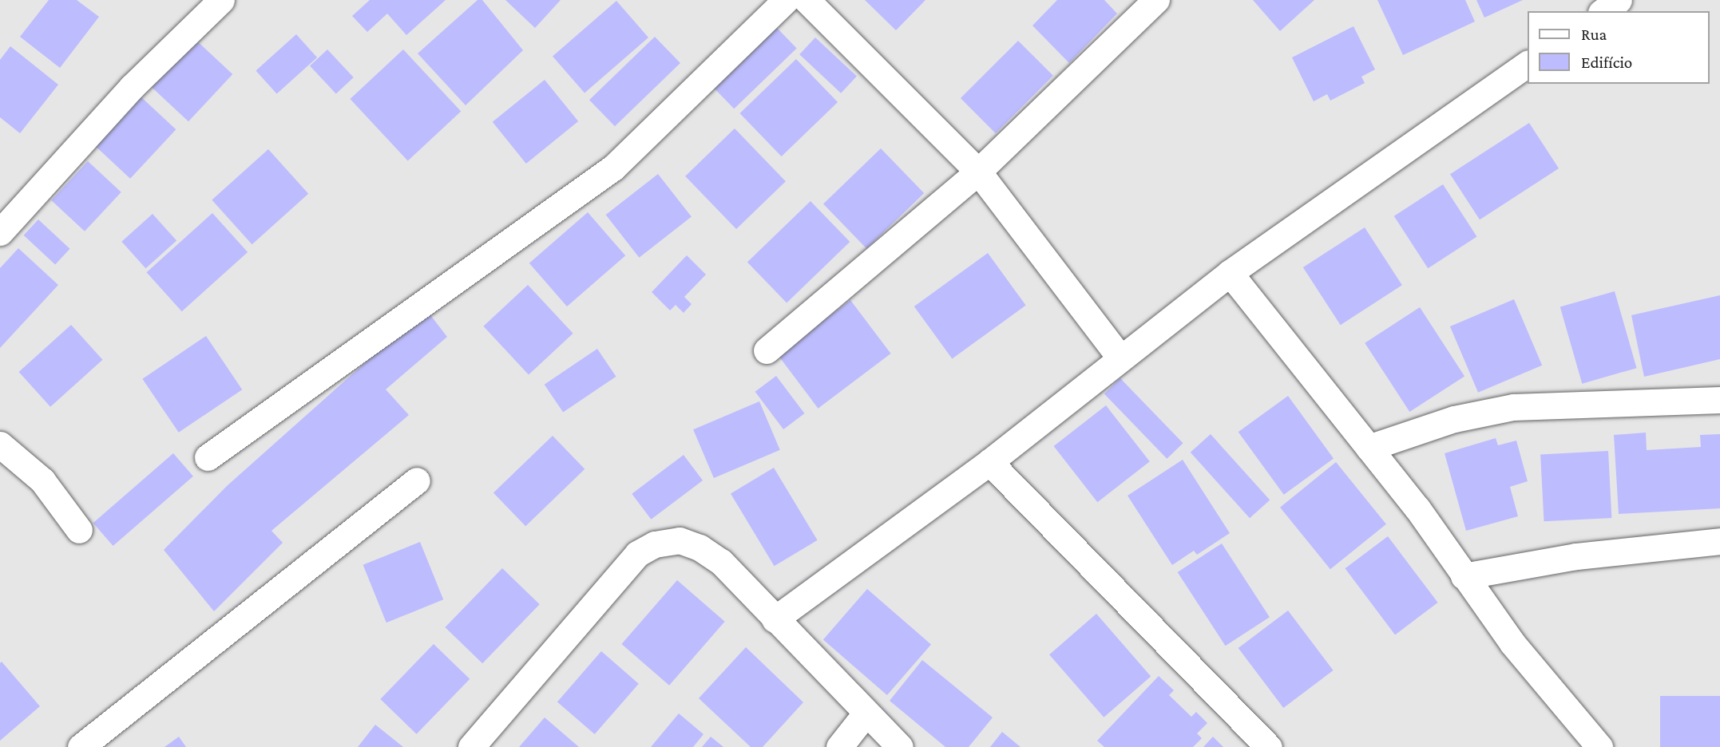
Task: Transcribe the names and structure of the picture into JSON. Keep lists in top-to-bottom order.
{
  "legend": ["Rua", "Edifício"]
}
